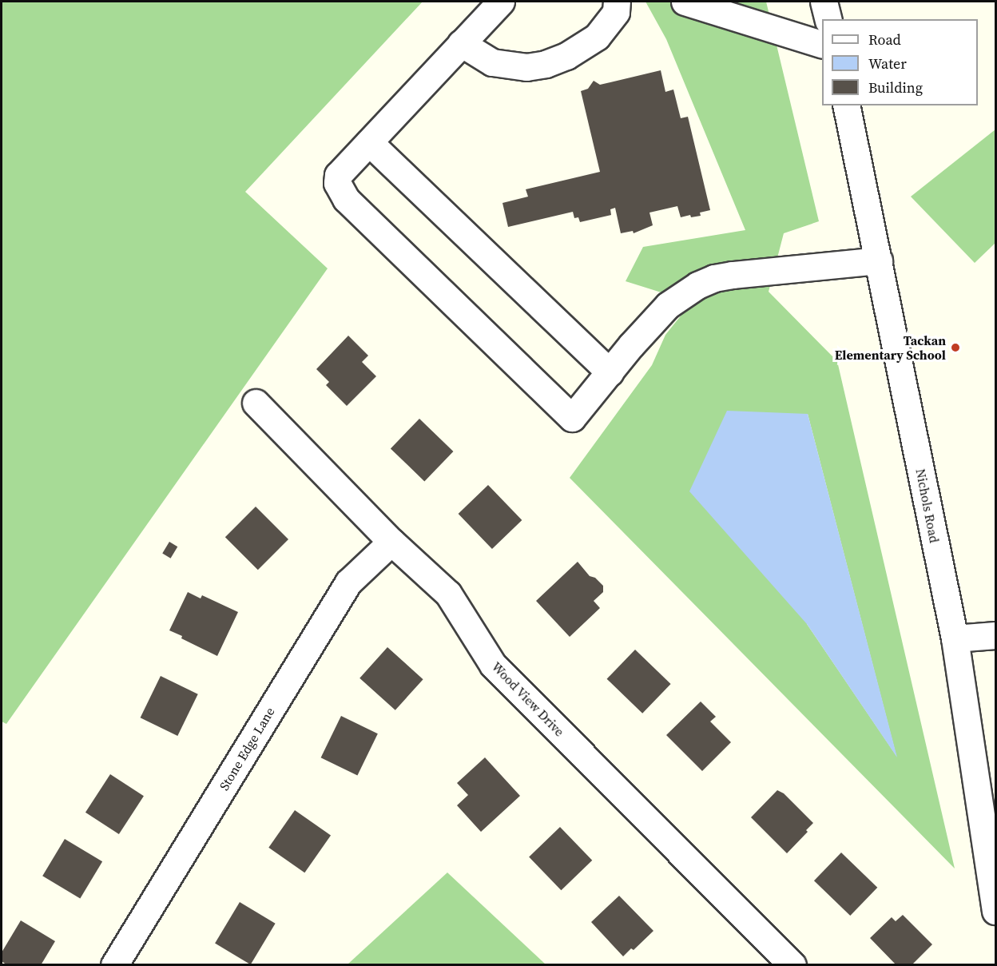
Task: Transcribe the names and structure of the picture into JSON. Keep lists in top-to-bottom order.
{
  "streets": {
    "street": ["Nichols Road", "Wood View Drive", "Stone Edge Lane"]
  },
  "crossings": [
    ["Wood View Drive", "Stone Edge Lane"]
  ],
  "places": ["Tackan Elementary School"],
  "legend": ["Road", "Water", "Building"]
}
